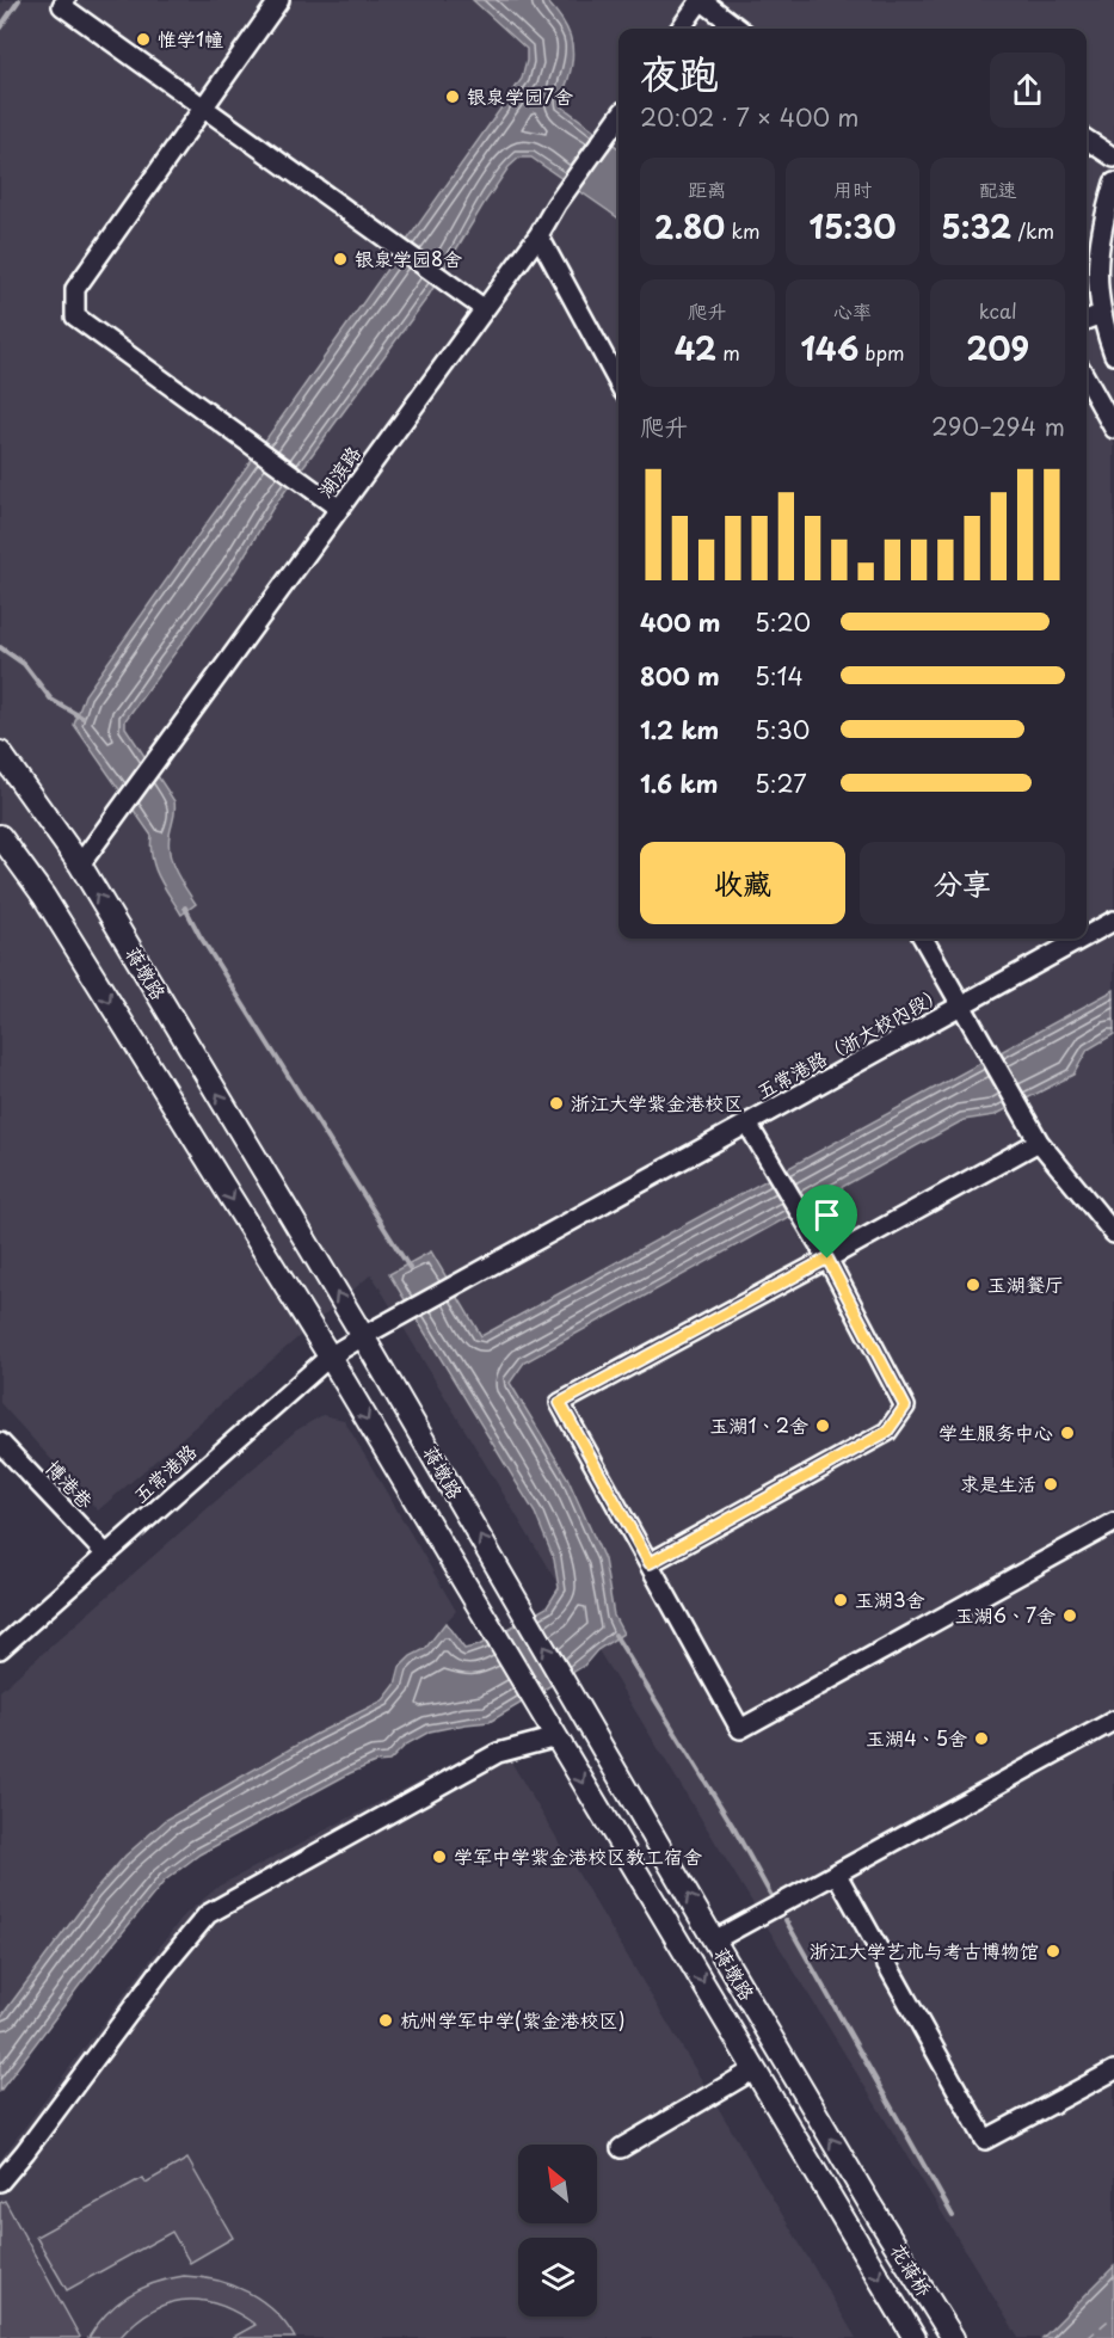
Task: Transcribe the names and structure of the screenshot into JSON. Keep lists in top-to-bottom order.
{
  "streets": {
    "main road": ["蒋墩路", "花蒋桥"],
    "street": [
      "湖滨路",
      "五常港路（浙大校内段）",
      "五常港路",
      "博港巷"
    ]
  },
  "crossings": [
    ["湖滨路", "蒋墩路"],
    ["蒋墩路", "五常港路"],
    ["蒋墩路", "花蒋桥"],
    ["五常港路（浙大校内段）", "五常港路"],
    ["五常港路", "博港巷"]
  ],
  "places": [
    "惟学1幢",
    "银泉学园7舍",
    "银泉学园8舍",
    "浙江大学紫金港校区",
    "玉湖餐厅",
    "玉湖1、2舍",
    "学生服务中心",
    "求是生活",
    "玉湖3舍",
    "玉湖6、7舍",
    "玉湖4、5舍",
    "学军中学紫金港校区教工宿舍",
    "浙江大学艺术与考古博物馆",
    "杭州学军中学(紫金港校区)"
  ],
  "north": "top left",
  "page": {
    "heading": ["夜跑", "20:02 · 7 × 400 m"],
    "stats": [
      ["距离", "2.80 km"],
      ["用时", "15:30"],
      ["配速", "5:32 /km"],
      ["爬升", "42 m"],
      ["心率", "146 bpm"],
      ["kcal", "209"]
    ],
    "chart": ["爬升", "290–294 m"],
    "list": [
      {
        "name": "400 m",
        "note": "5:20"
      },
      {
        "name": "800 m",
        "note": "5:14"
      },
      {
        "name": "1.2 km",
        "note": "5:30"
      },
      {
        "name": "1.6 km",
        "note": "5:27"
      }
    ],
    "buttons": ["收藏", "分享"]
  }
}
